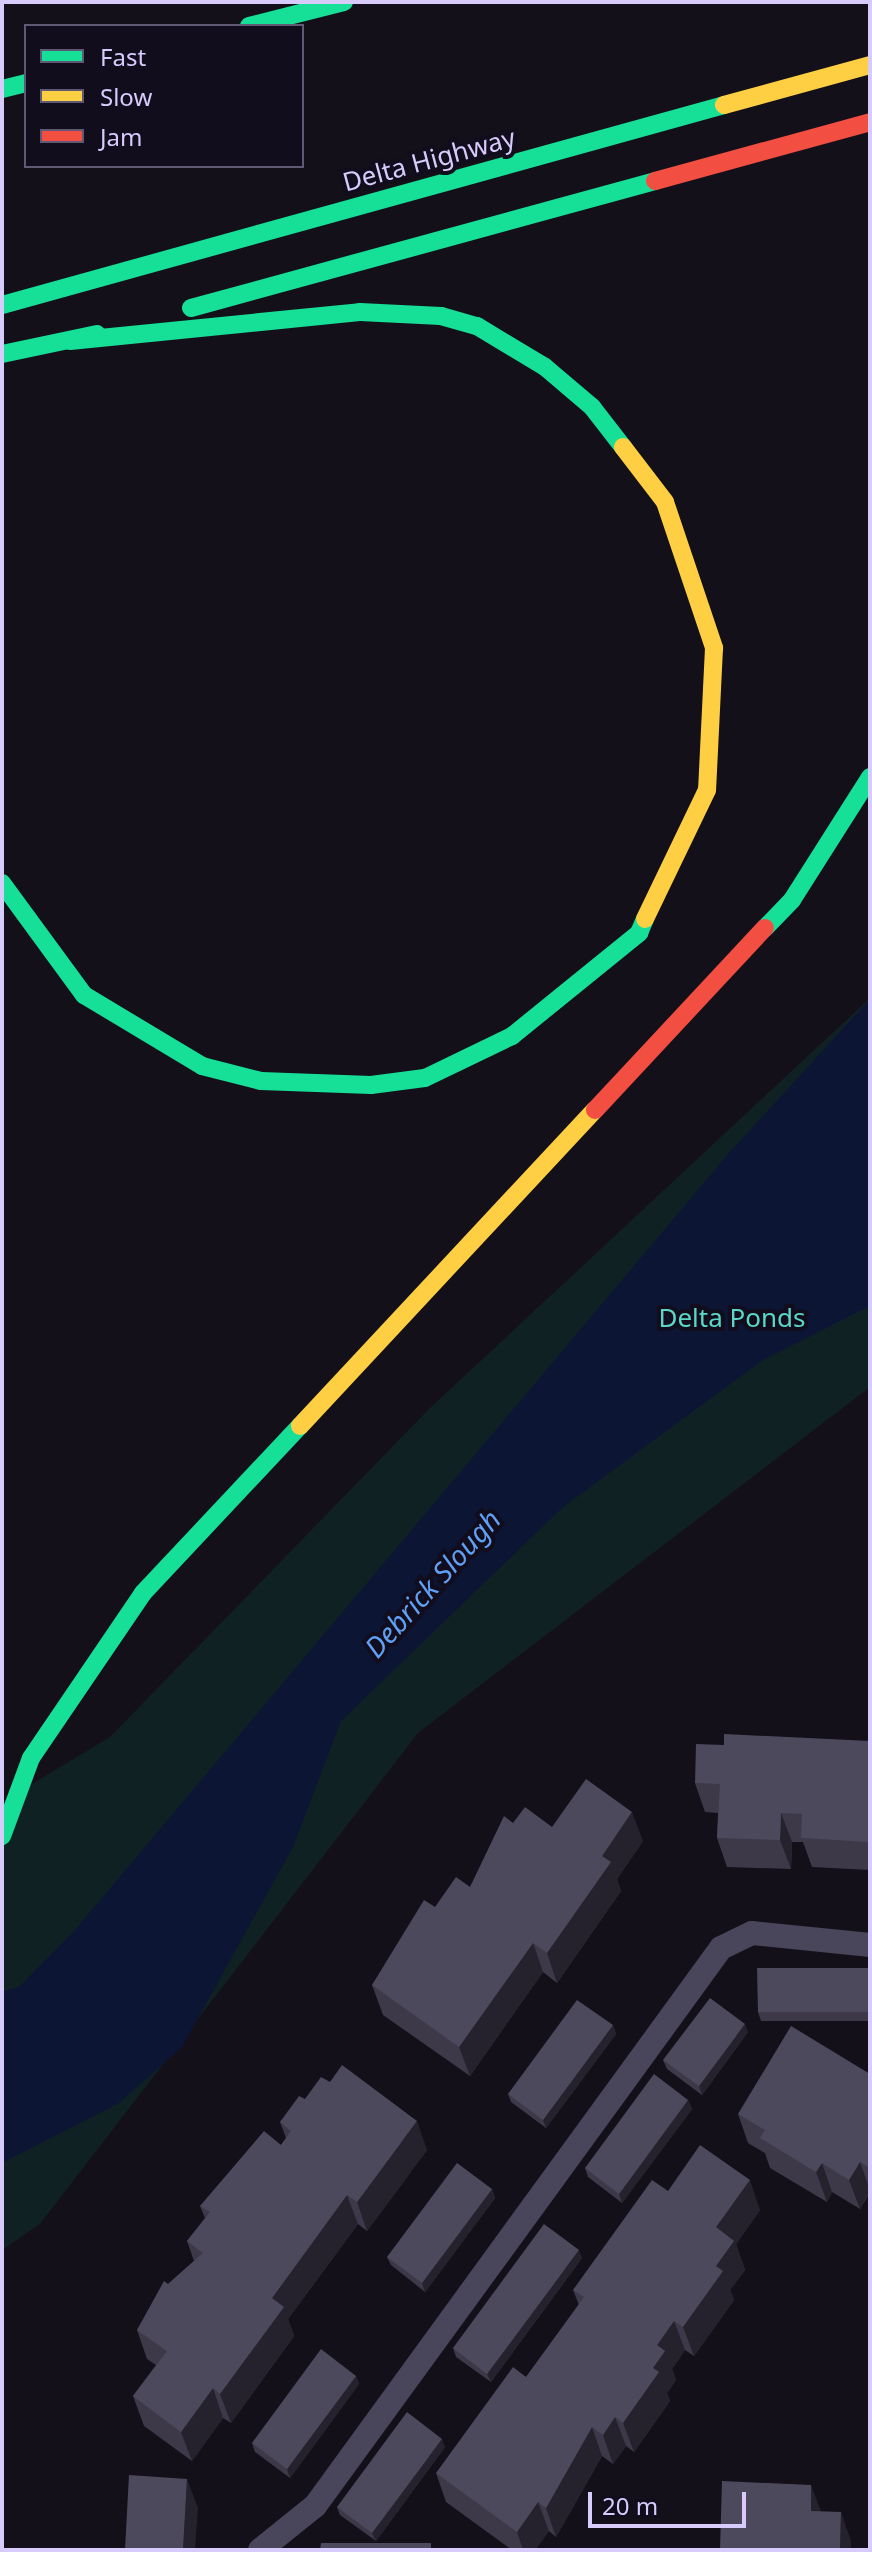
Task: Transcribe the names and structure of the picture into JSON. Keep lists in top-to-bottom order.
{
  "streets": {
    "highway": ["Delta Highway"]
  },
  "water": ["Debrick Slough"],
  "parks": ["Delta Ponds"],
  "legend": ["Fast", "Slow", "Jam"],
  "scale_bar": "20 m"
}
